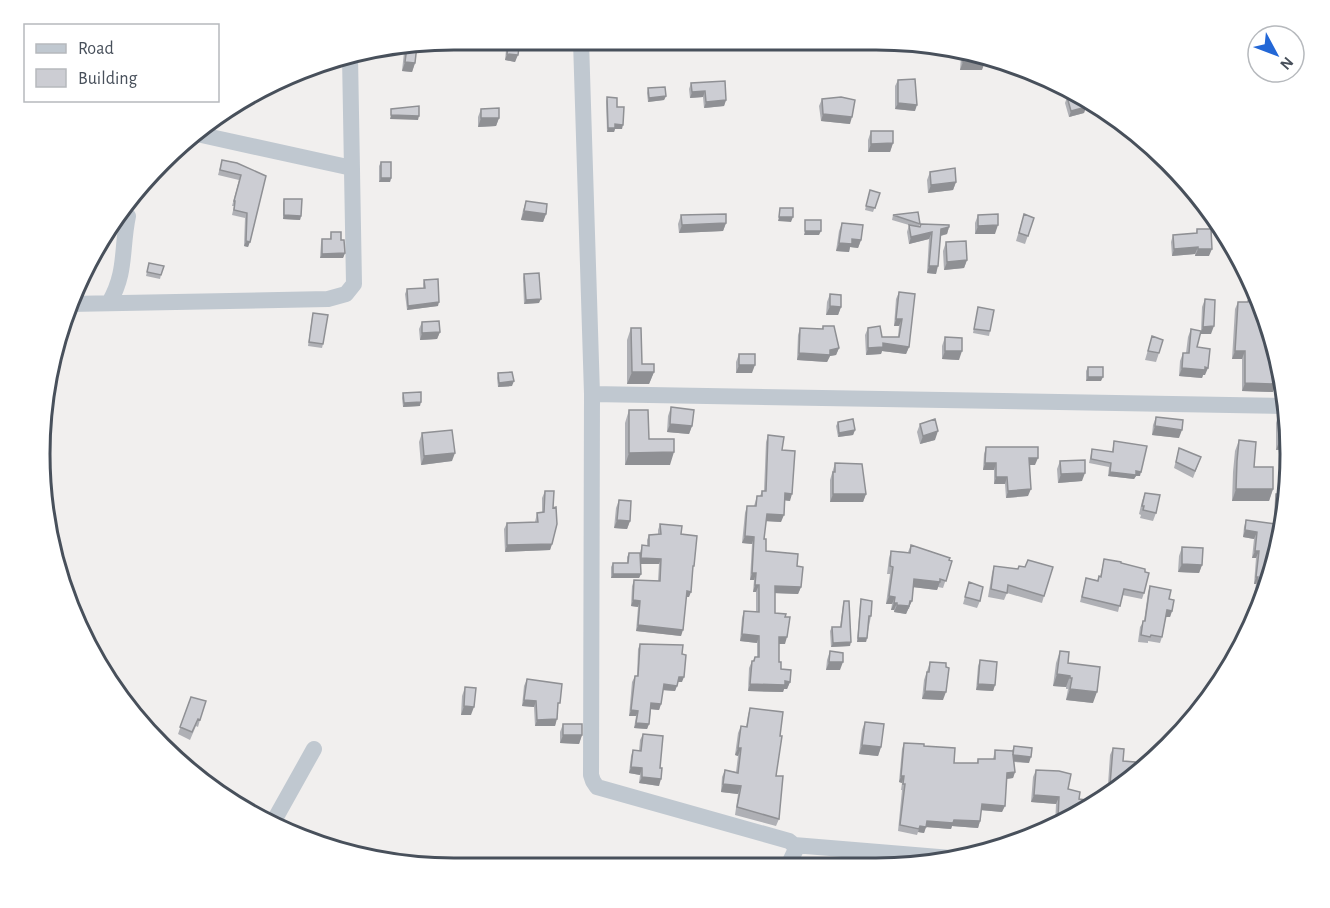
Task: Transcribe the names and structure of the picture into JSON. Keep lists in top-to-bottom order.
{
  "legend": ["Road", "Building"],
  "north": "bottom right"
}
